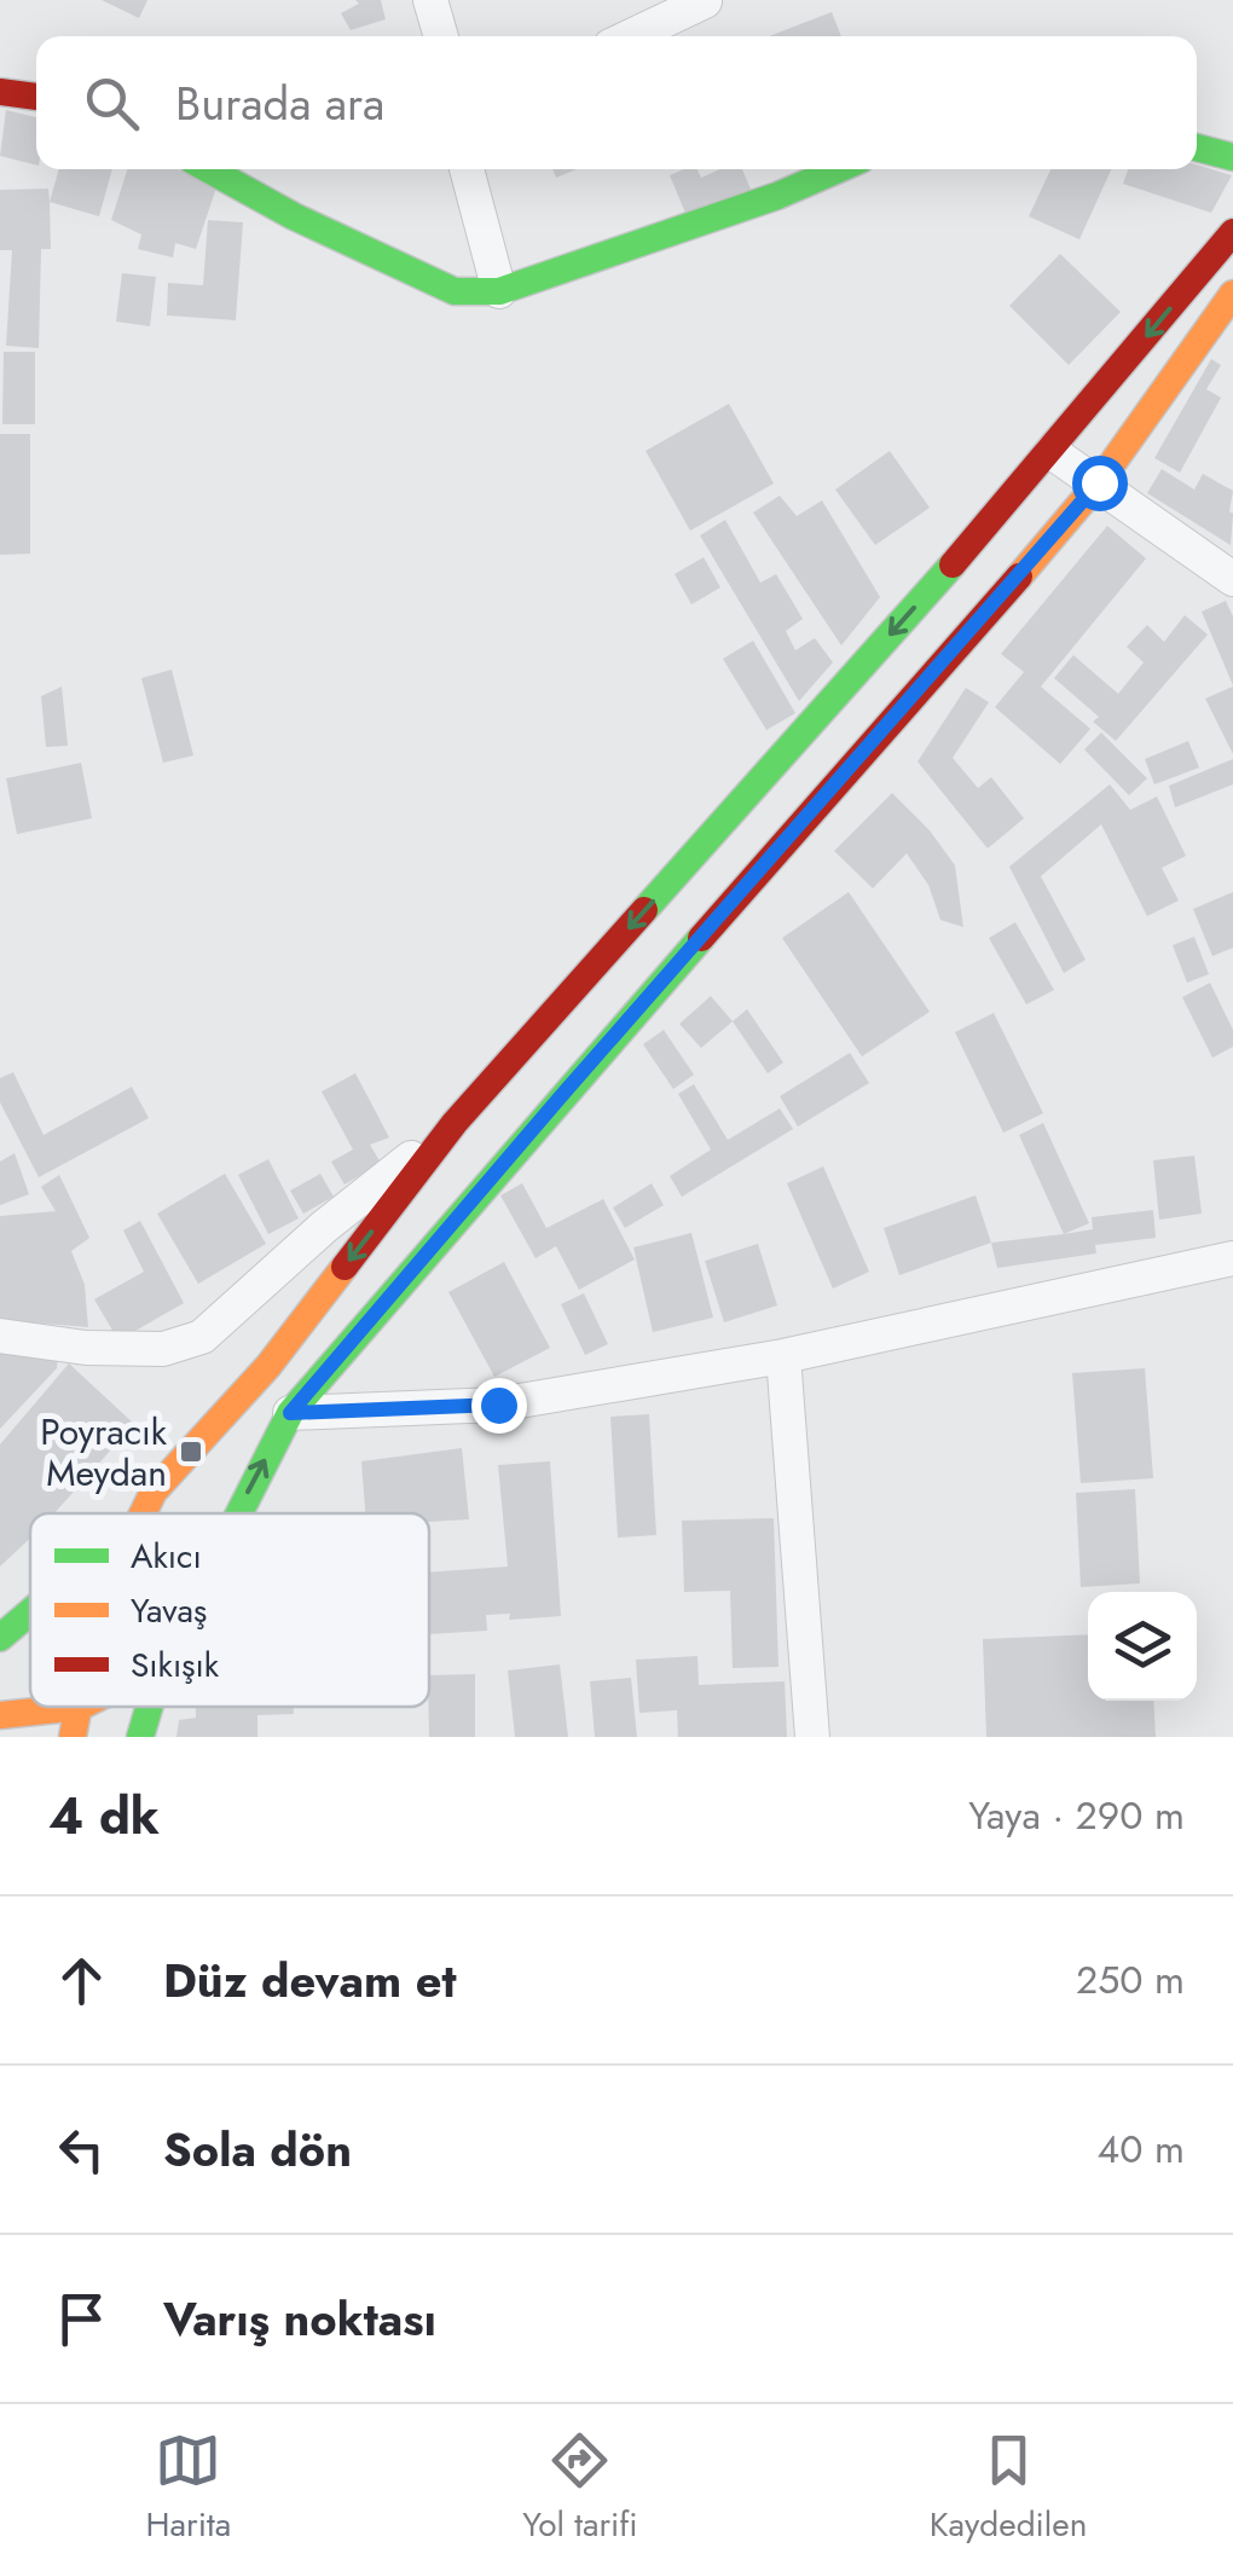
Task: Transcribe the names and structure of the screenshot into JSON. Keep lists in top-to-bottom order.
{
  "places": {
    "transit": ["Poyracık Meydan"]
  },
  "legend": ["Akıcı", "Yavaş", "Sıkışık"],
  "page": {
    "search": "Burada ara",
    "heading": ["4 dk", "Yaya · 290 m"],
    "list": [
      ["Düz devam et", "250 m"],
      ["Sola dön", "40 m"],
      "Varış noktası"
    ],
    "nav": ["Harita", "Yol tarifi", "Kaydedilen"]
  }
}
